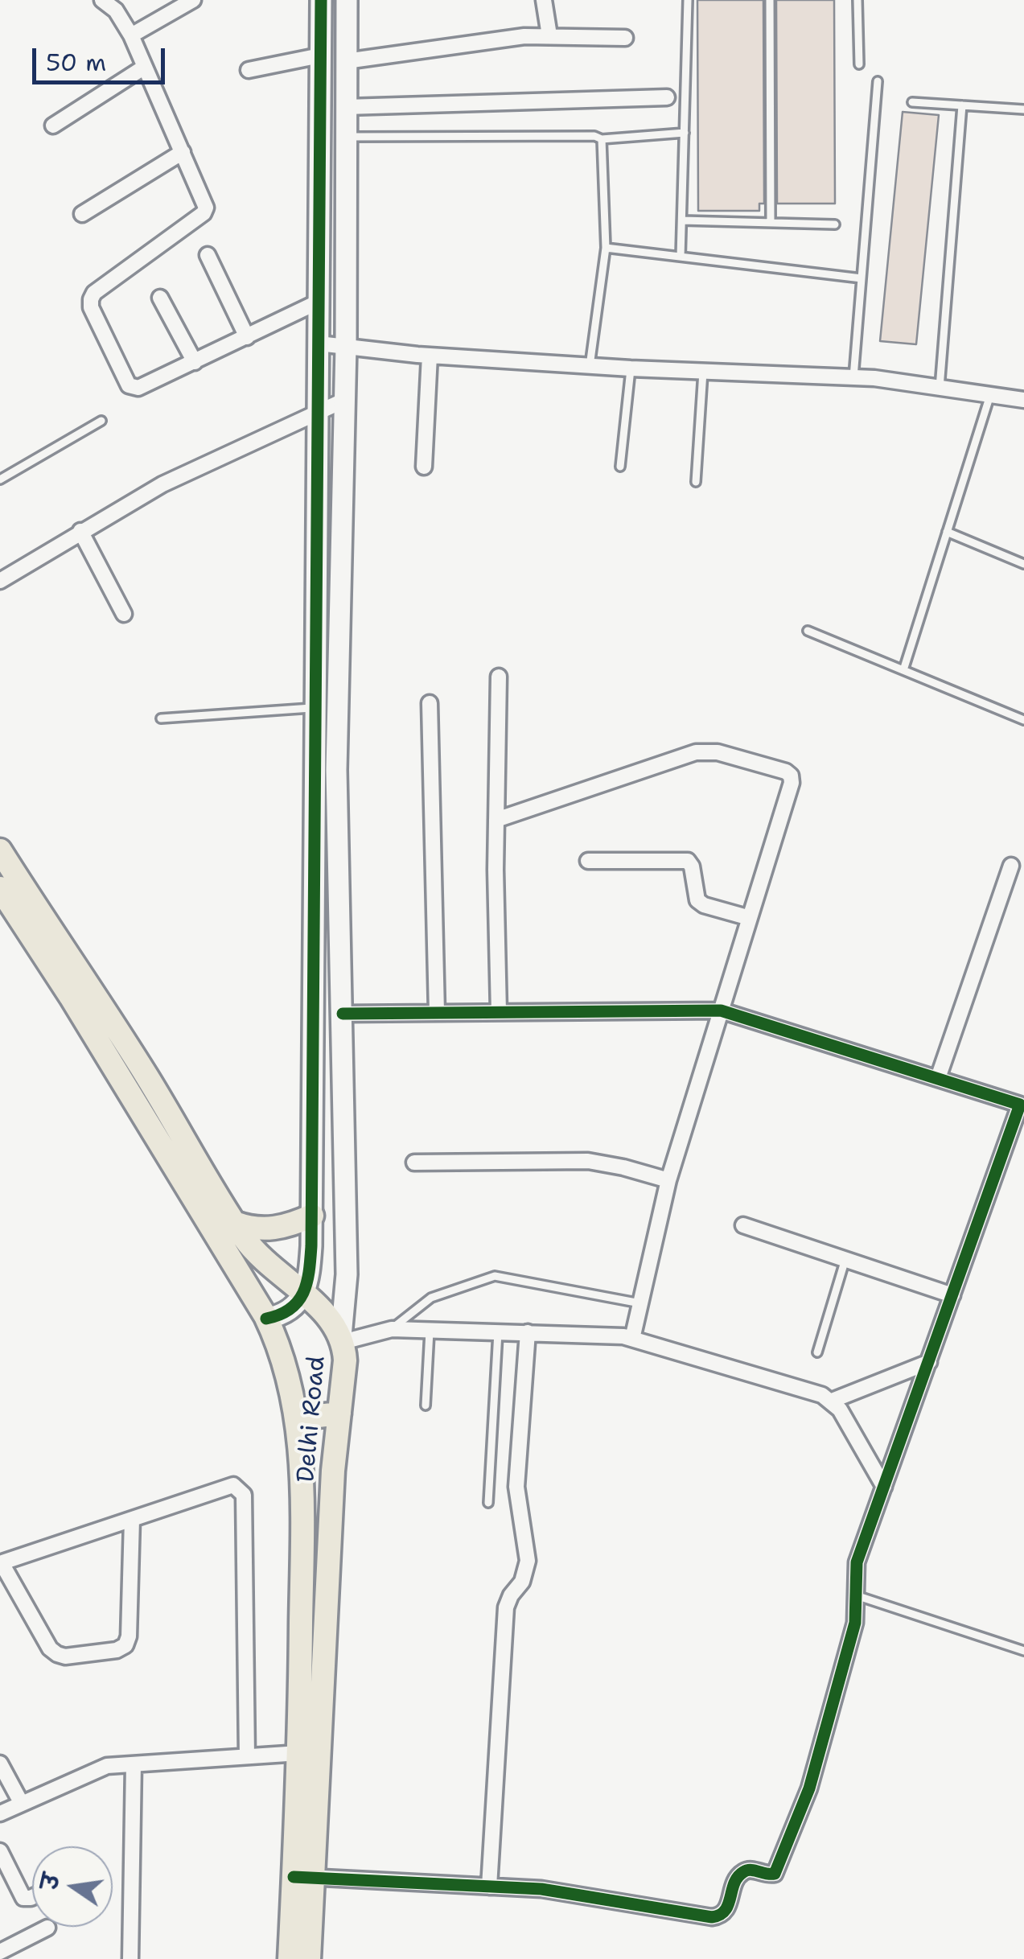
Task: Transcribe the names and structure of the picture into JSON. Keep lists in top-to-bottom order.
{
  "streets": {
    "main road": ["Delhi Road"]
  },
  "scale_bar": "50 m",
  "north": "left"
}
